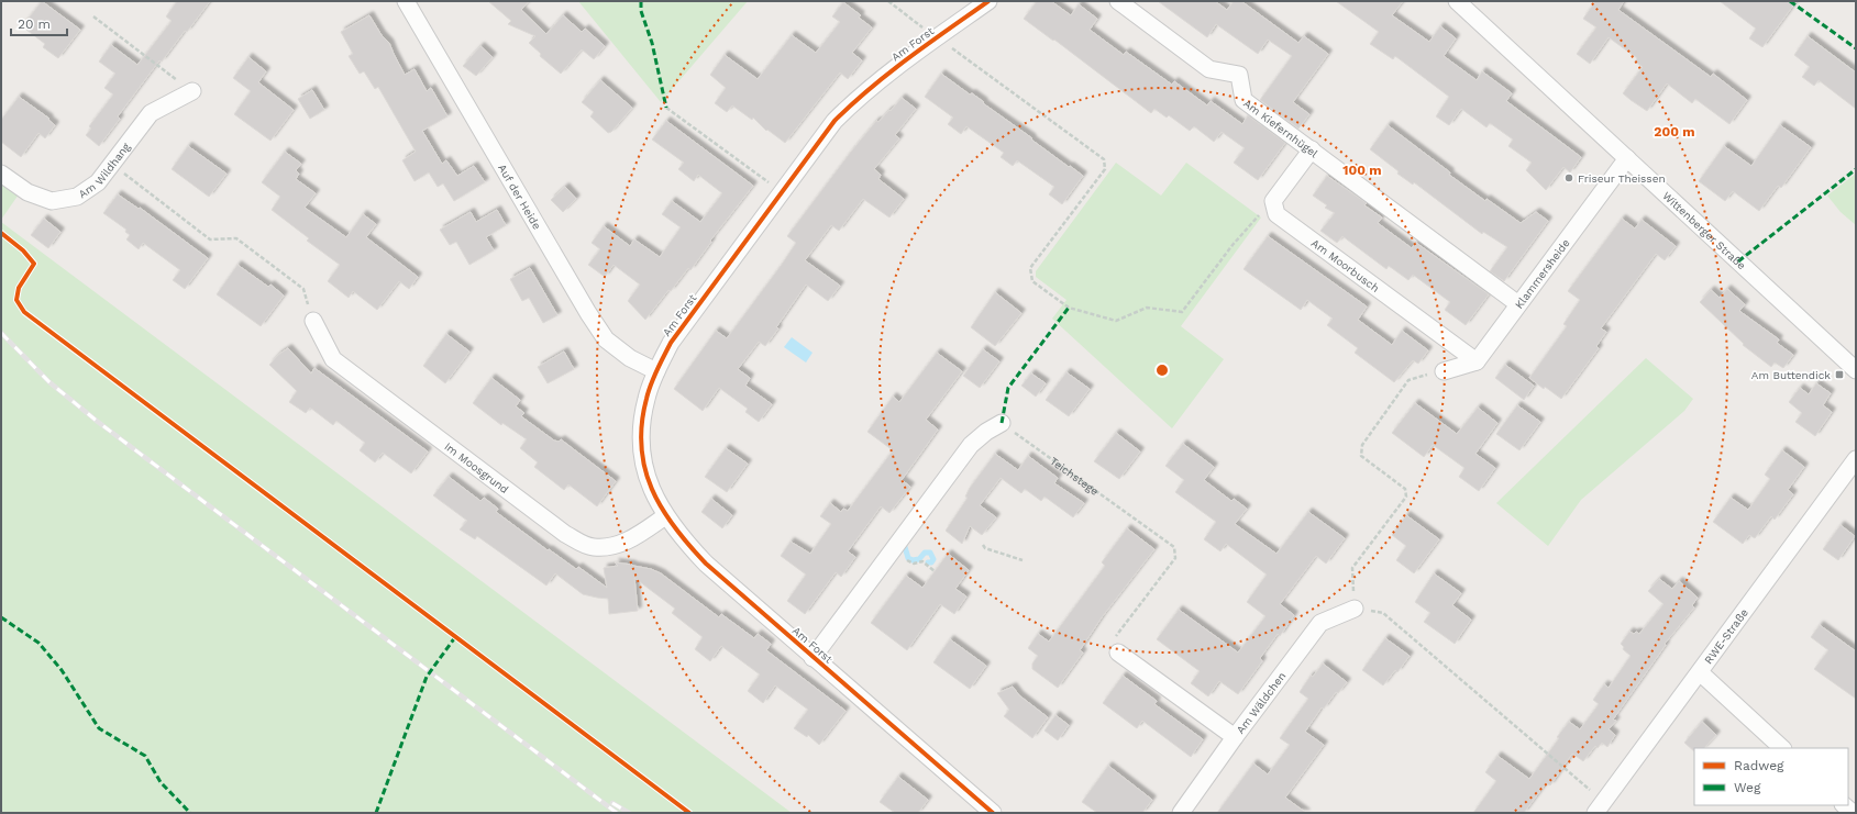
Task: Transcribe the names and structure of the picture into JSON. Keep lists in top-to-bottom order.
{
  "streets": {
    "street": [
      "Am Forst",
      "Am Kiefernhügel",
      "Am Wildhang",
      "Auf der Heide",
      "Wittenberger Straße",
      "Am Moorbusch",
      "Klammersheide",
      "Im Moosgrund",
      "RWE-Straße",
      "Am Wäldchen"
    ],
    "path": ["Teichstege"]
  },
  "crossings": [
    ["Am Forst", "Auf der Heide"],
    ["Am Forst", "Im Moosgrund"],
    ["Am Kiefernhügel", "Klammersheide"],
    ["Wittenberger Straße", "Klammersheide"],
    ["Am Moorbusch", "Klammersheide"]
  ],
  "places": {
    "other": ["Friseur Theissen"],
    "transit": ["Am Buttendick"]
  },
  "legend": ["Radweg", "Weg"],
  "scale_bar": "20 m",
  "rings": ["200 m", "100 m"]
}
